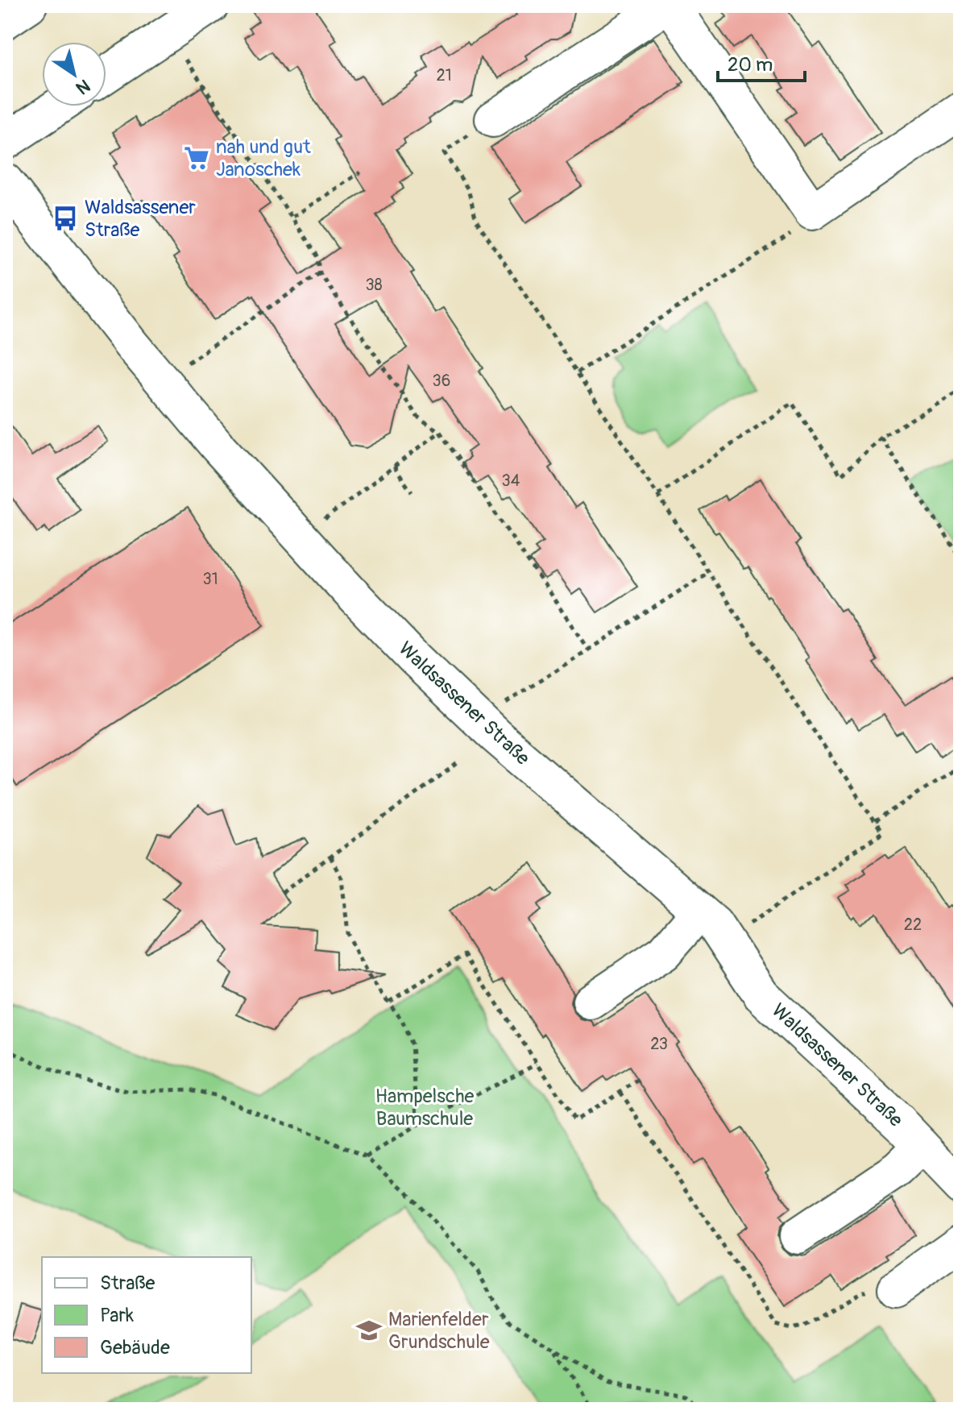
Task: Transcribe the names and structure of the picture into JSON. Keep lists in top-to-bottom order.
{
  "streets": {
    "street": ["Waldsassener Straße"]
  },
  "parks": ["Hampelsche Baumschule"],
  "places": {
    "supermarket": ["nah und gut Janoschek"],
    "bus stop": ["Waldsassener Straße"],
    "school or university": ["Marienfelder Grundschule"]
  },
  "house_numbers": [
    "21",
    "38",
    "36",
    "34",
    "31",
    "22",
    "23"
  ],
  "legend": ["Straße", "Park", "Gebäude"],
  "scale_bar": "20 m",
  "north": "bottom right"
}
